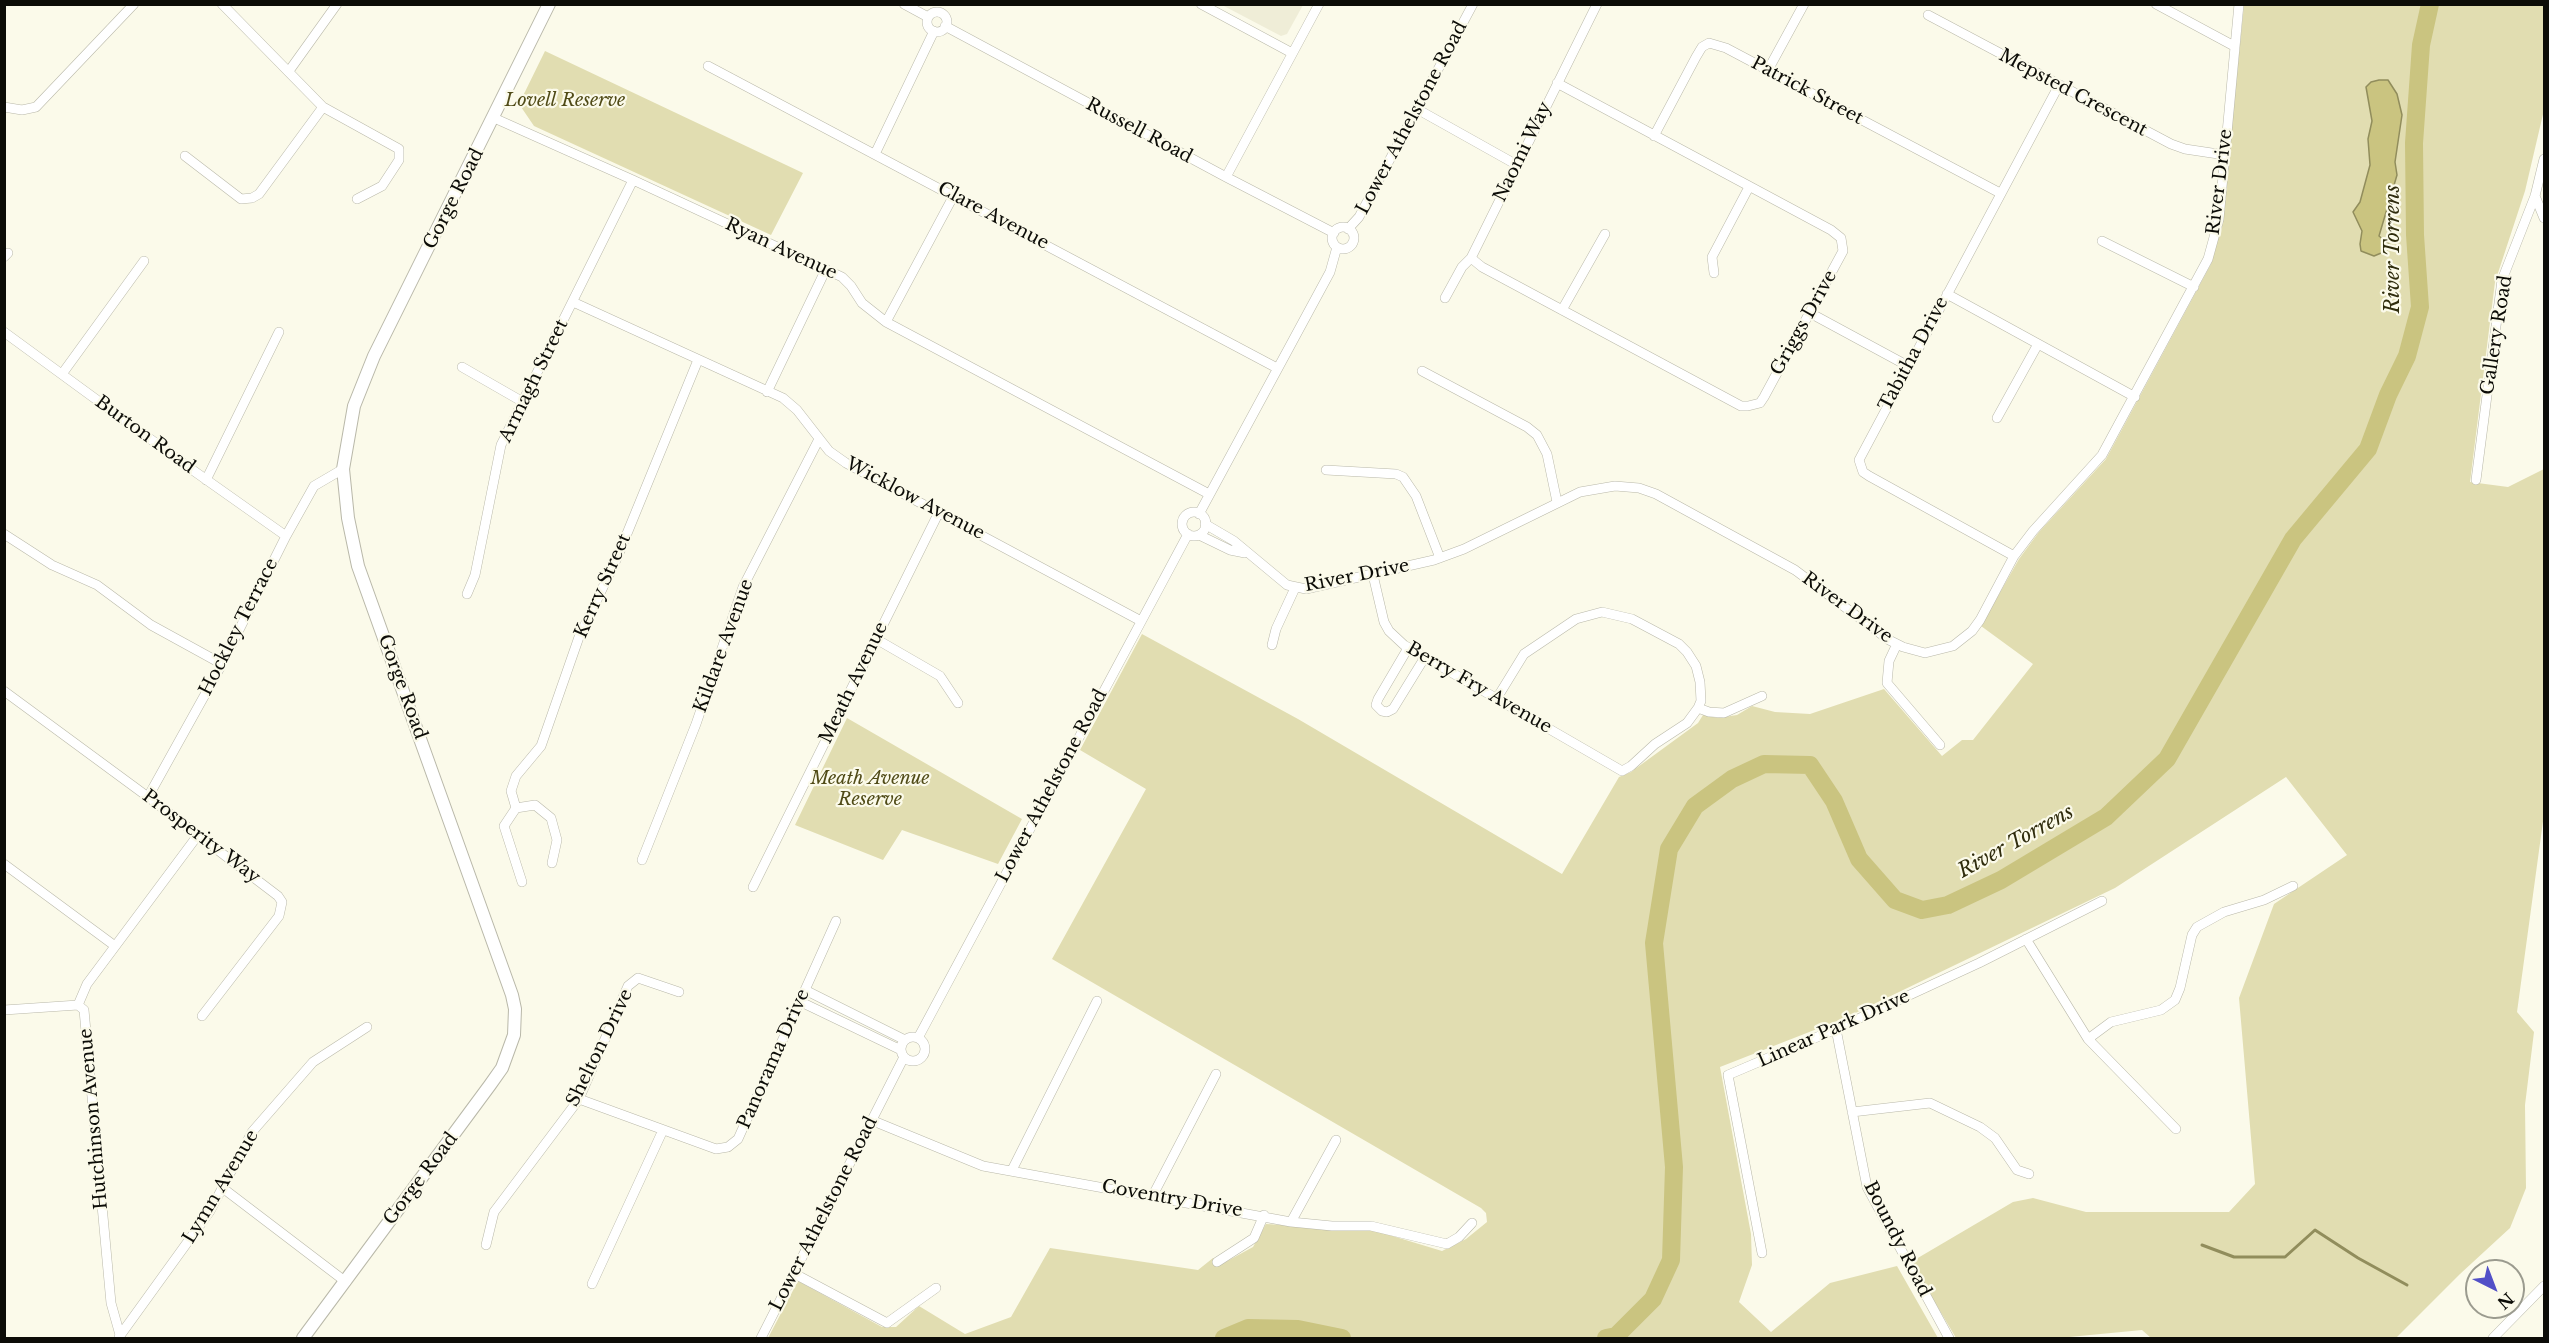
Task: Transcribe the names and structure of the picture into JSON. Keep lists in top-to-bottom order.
{
  "streets": {
    "main road": ["Gorge Road"],
    "street": [
      "Patrick Street",
      "Mepsted Crescent",
      "Lower Athelstone Road",
      "Russell Road",
      "Naomi Way",
      "River Drive",
      "Clare Avenue",
      "Ryan Avenue",
      "Griggs Drive",
      "Gallery Road",
      "Tabitha Drive",
      "Armagh Street",
      "Burton Road",
      "Wicklow Avenue",
      "Kerry Street",
      "Hockley Terrace",
      "Kildare Avenue",
      "Meath Avenue",
      "Berry Fry Avenue",
      "Prosperity Way",
      "Linear Park Drive",
      "Shelton Drive",
      "Panorama Drive",
      "Hutchinson Avenue",
      "Lymn Avenue",
      "Coventry Drive",
      "Boundy Road"
    ]
  },
  "crossings": [
    ["Patrick Street", "Griggs Drive"],
    ["Patrick Street", "Tabitha Drive"],
    ["Mepsted Crescent", "River Drive"],
    ["Mepsted Crescent", "Tabitha Drive"],
    ["Lower Athelstone Road", "Russell Road"],
    ["Lower Athelstone Road", "River Drive"],
    ["Lower Athelstone Road", "Wicklow Avenue"],
    ["Lower Athelstone Road", "Coventry Drive"],
    ["Naomi Way", "Griggs Drive"],
    ["River Drive", "Tabitha Drive"],
    ["River Drive", "Berry Fry Avenue"],
    ["Gorge Road", "Ryan Avenue"],
    ["Gorge Road", "Hockley Terrace"],
    ["Ryan Avenue", "Armagh Street"],
    ["Armagh Street", "Wicklow Avenue"],
    ["Burton Road", "Hockley Terrace"],
    ["Wicklow Avenue", "Kerry Street"],
    ["Wicklow Avenue", "Kildare Avenue"],
    ["Wicklow Avenue", "Meath Avenue"],
    ["Hockley Terrace", "Prosperity Way"],
    ["Prosperity Way", "Hutchinson Avenue"],
    ["Linear Park Drive", "Boundy Road"],
    ["Shelton Drive", "Panorama Drive"],
    ["Hutchinson Avenue", "Lymn Avenue"]
  ],
  "water": ["River Torrens"],
  "parks": ["Lovell Reserve", "Meath Avenue Reserve"],
  "north": "bottom right"
}
